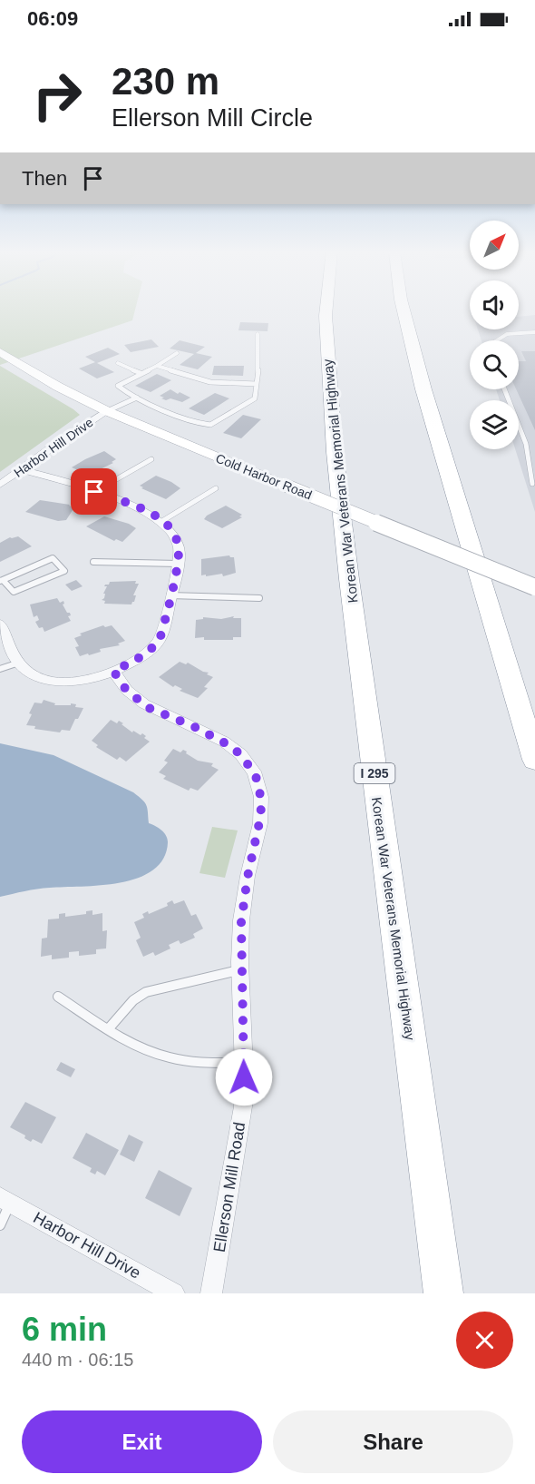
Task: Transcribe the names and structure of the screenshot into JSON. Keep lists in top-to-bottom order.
{
  "streets": {
    "highway": ["Korean War Veterans Memorial Highway", "I 295"],
    "main road": ["Cold Harbor Road"],
    "street": ["Harbor Hill Drive", "Ellerson Mill Road"]
  },
  "crossings": [
    ["Harbor Hill Drive", "Cold Harbor Road"]
  ],
  "north": "top right",
  "page": {
    "status": "06:09",
    "turn": ["230 m", "Ellerson Mill Circle"],
    "then": "Then",
    "heading": ["6 min", "440 m · 06:15"],
    "buttons": ["Exit", "Share"]
  }
}
